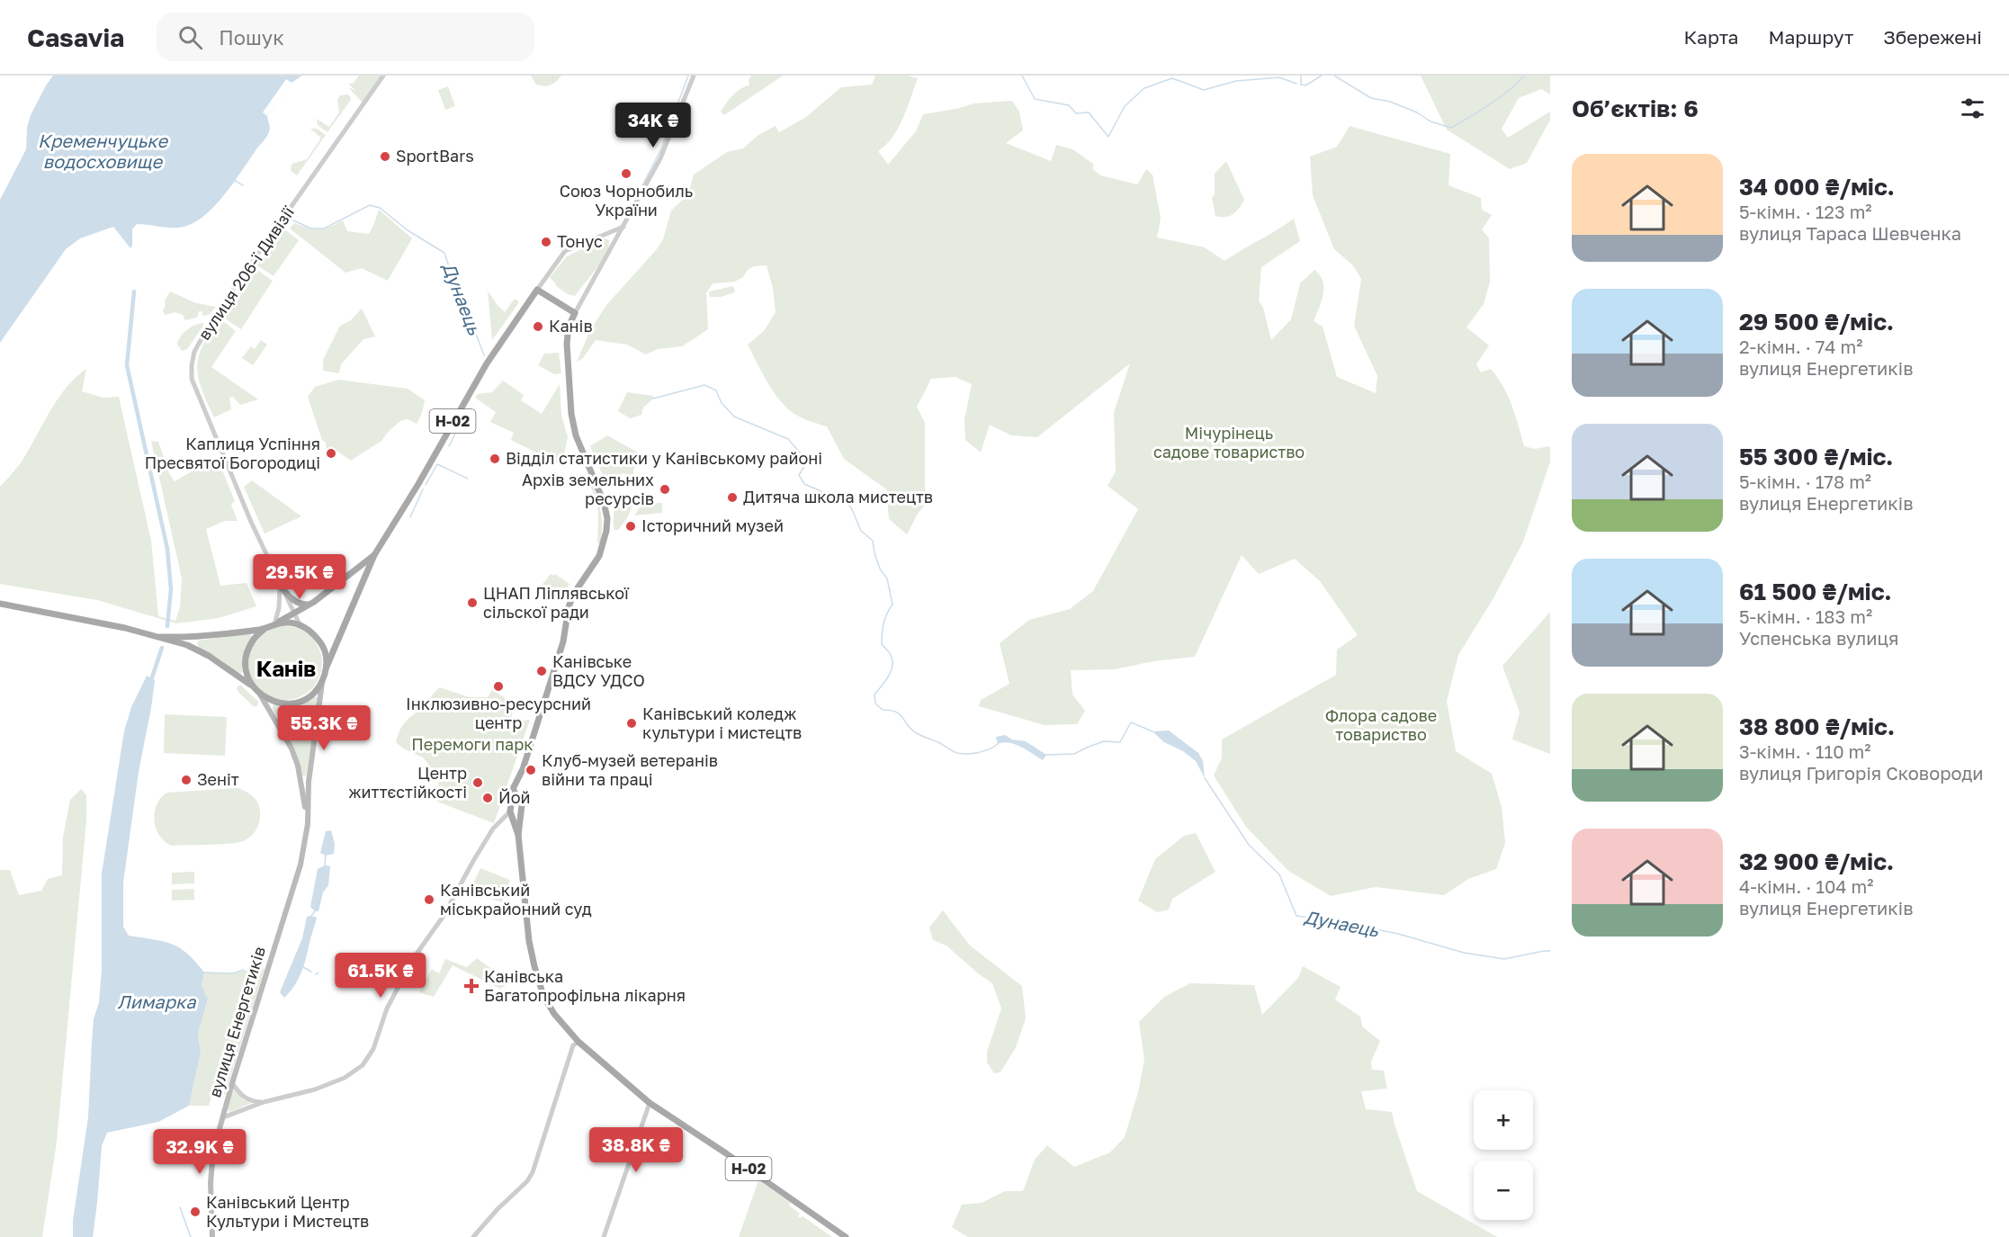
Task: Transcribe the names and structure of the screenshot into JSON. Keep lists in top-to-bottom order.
{
  "streets": {
    "main road": ["Н-02", "вулиця Енергетиків"],
    "street": ["вулиця 206-ї Дивізії"]
  },
  "crossings": [
    ["вулиця 206-ї Дивізії", "Н-02"],
    ["вулиця 206-ї Дивізії", "вулиця Енергетиків"],
    ["Н-02", "вулиця Енергетиків"]
  ],
  "districts": ["Канів"],
  "water": ["Кременчуцьке водосховище", "Дунаець", "Лимарка"],
  "parks": ["Мічурінець садове товариство", "Флора садове товариство", "Перемоги парк"],
  "places": {
    "other": [
      "SportBars",
      "Союз Чорнобиль України",
      "Тонус",
      "Канів",
      "Каплиця Успіння Пресвятої Богородиці",
      "Відділ статистики у Канівському районі",
      "Архів земельних ресурсів",
      "Дитяча школа мистецтв",
      "Історичний музей",
      "ЦНАП Ліплявської сільскої ради",
      "Канівське ВДСУ УДСО",
      "Інклюзивно-ресурсний центр",
      "Канівський коледж культури і мистецтв",
      "Клуб-музей ветеранів війни та праці",
      "Зеніт",
      "Центр життєстійкості",
      "Йой",
      "Канівський міськрайонний суд",
      "Канівський Центр Культури і Мистецтв"
    ],
    "health": ["Канівська Багатопрофільна лікарня"]
  },
  "page": {
    "header": "Casavia",
    "search": "Пошук",
    "nav": ["Карта", "Маршрут", "Збережені"],
    "heading": "Об’єктів: 6",
    "price": [
      "34K ₴",
      "29.5K ₴",
      "55.3K ₴",
      "61.5K ₴",
      "38.8K ₴",
      "32.9K ₴"
    ],
    "list": [
      {
        "name": "34 000 ₴/міс.",
        "note": "5-кімн. · 123 m² · вулиця Тараса Шевченка"
      },
      {
        "name": "29 500 ₴/міс.",
        "note": "2-кімн. · 74 m² · вулиця Енергетиків"
      },
      {
        "name": "55 300 ₴/міс.",
        "note": "5-кімн. · 178 m² · вулиця Енергетиків"
      },
      {
        "name": "61 500 ₴/міс.",
        "note": "5-кімн. · 183 m² · Успенська вулиця"
      },
      {
        "name": "38 800 ₴/міс.",
        "note": "3-кімн. · 110 m² · вулиця Григорія Сковороди"
      },
      {
        "name": "32 900 ₴/міс.",
        "note": "4-кімн. · 104 m² · вулиця Енергетиків"
      }
    ],
    "map_buttons": ["+", "−"]
  }
}
